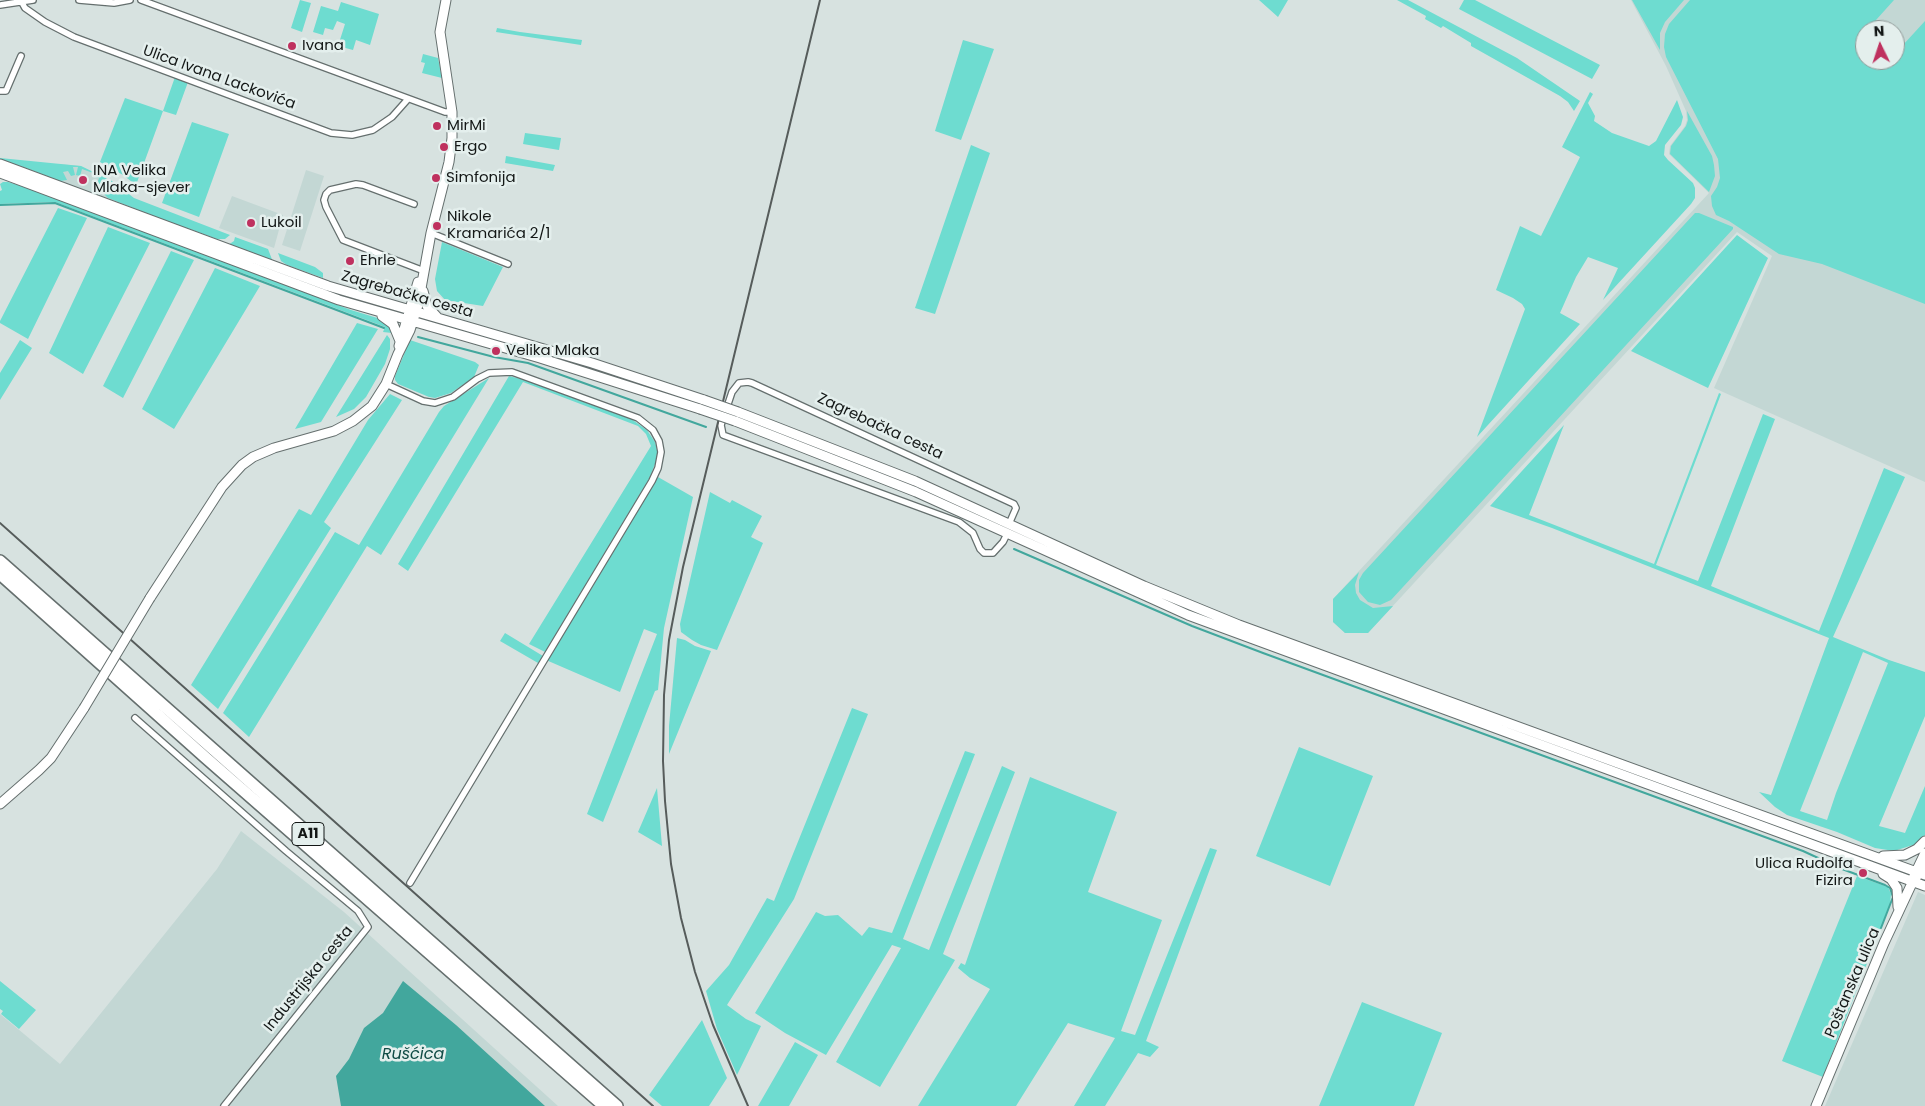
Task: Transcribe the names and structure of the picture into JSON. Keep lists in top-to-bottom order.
{
  "streets": {
    "highway": ["A11"],
    "main road": ["Zagrebačka cesta", "Poštanska ulica"],
    "street": ["Ulica Ivana Lackovića", "Industrijska cesta"]
  },
  "water": ["Rušćica"],
  "places": [
    "Ivana",
    "MirMi",
    "Ergo",
    "Simfonija",
    "INA Velika Mlaka-sjever",
    "Lukoil",
    "Nikole Kramarića 2/1",
    "Ehrle",
    "Velika Mlaka",
    "Ulica Rudolfa Fizira"
  ],
  "north": "top"
}
